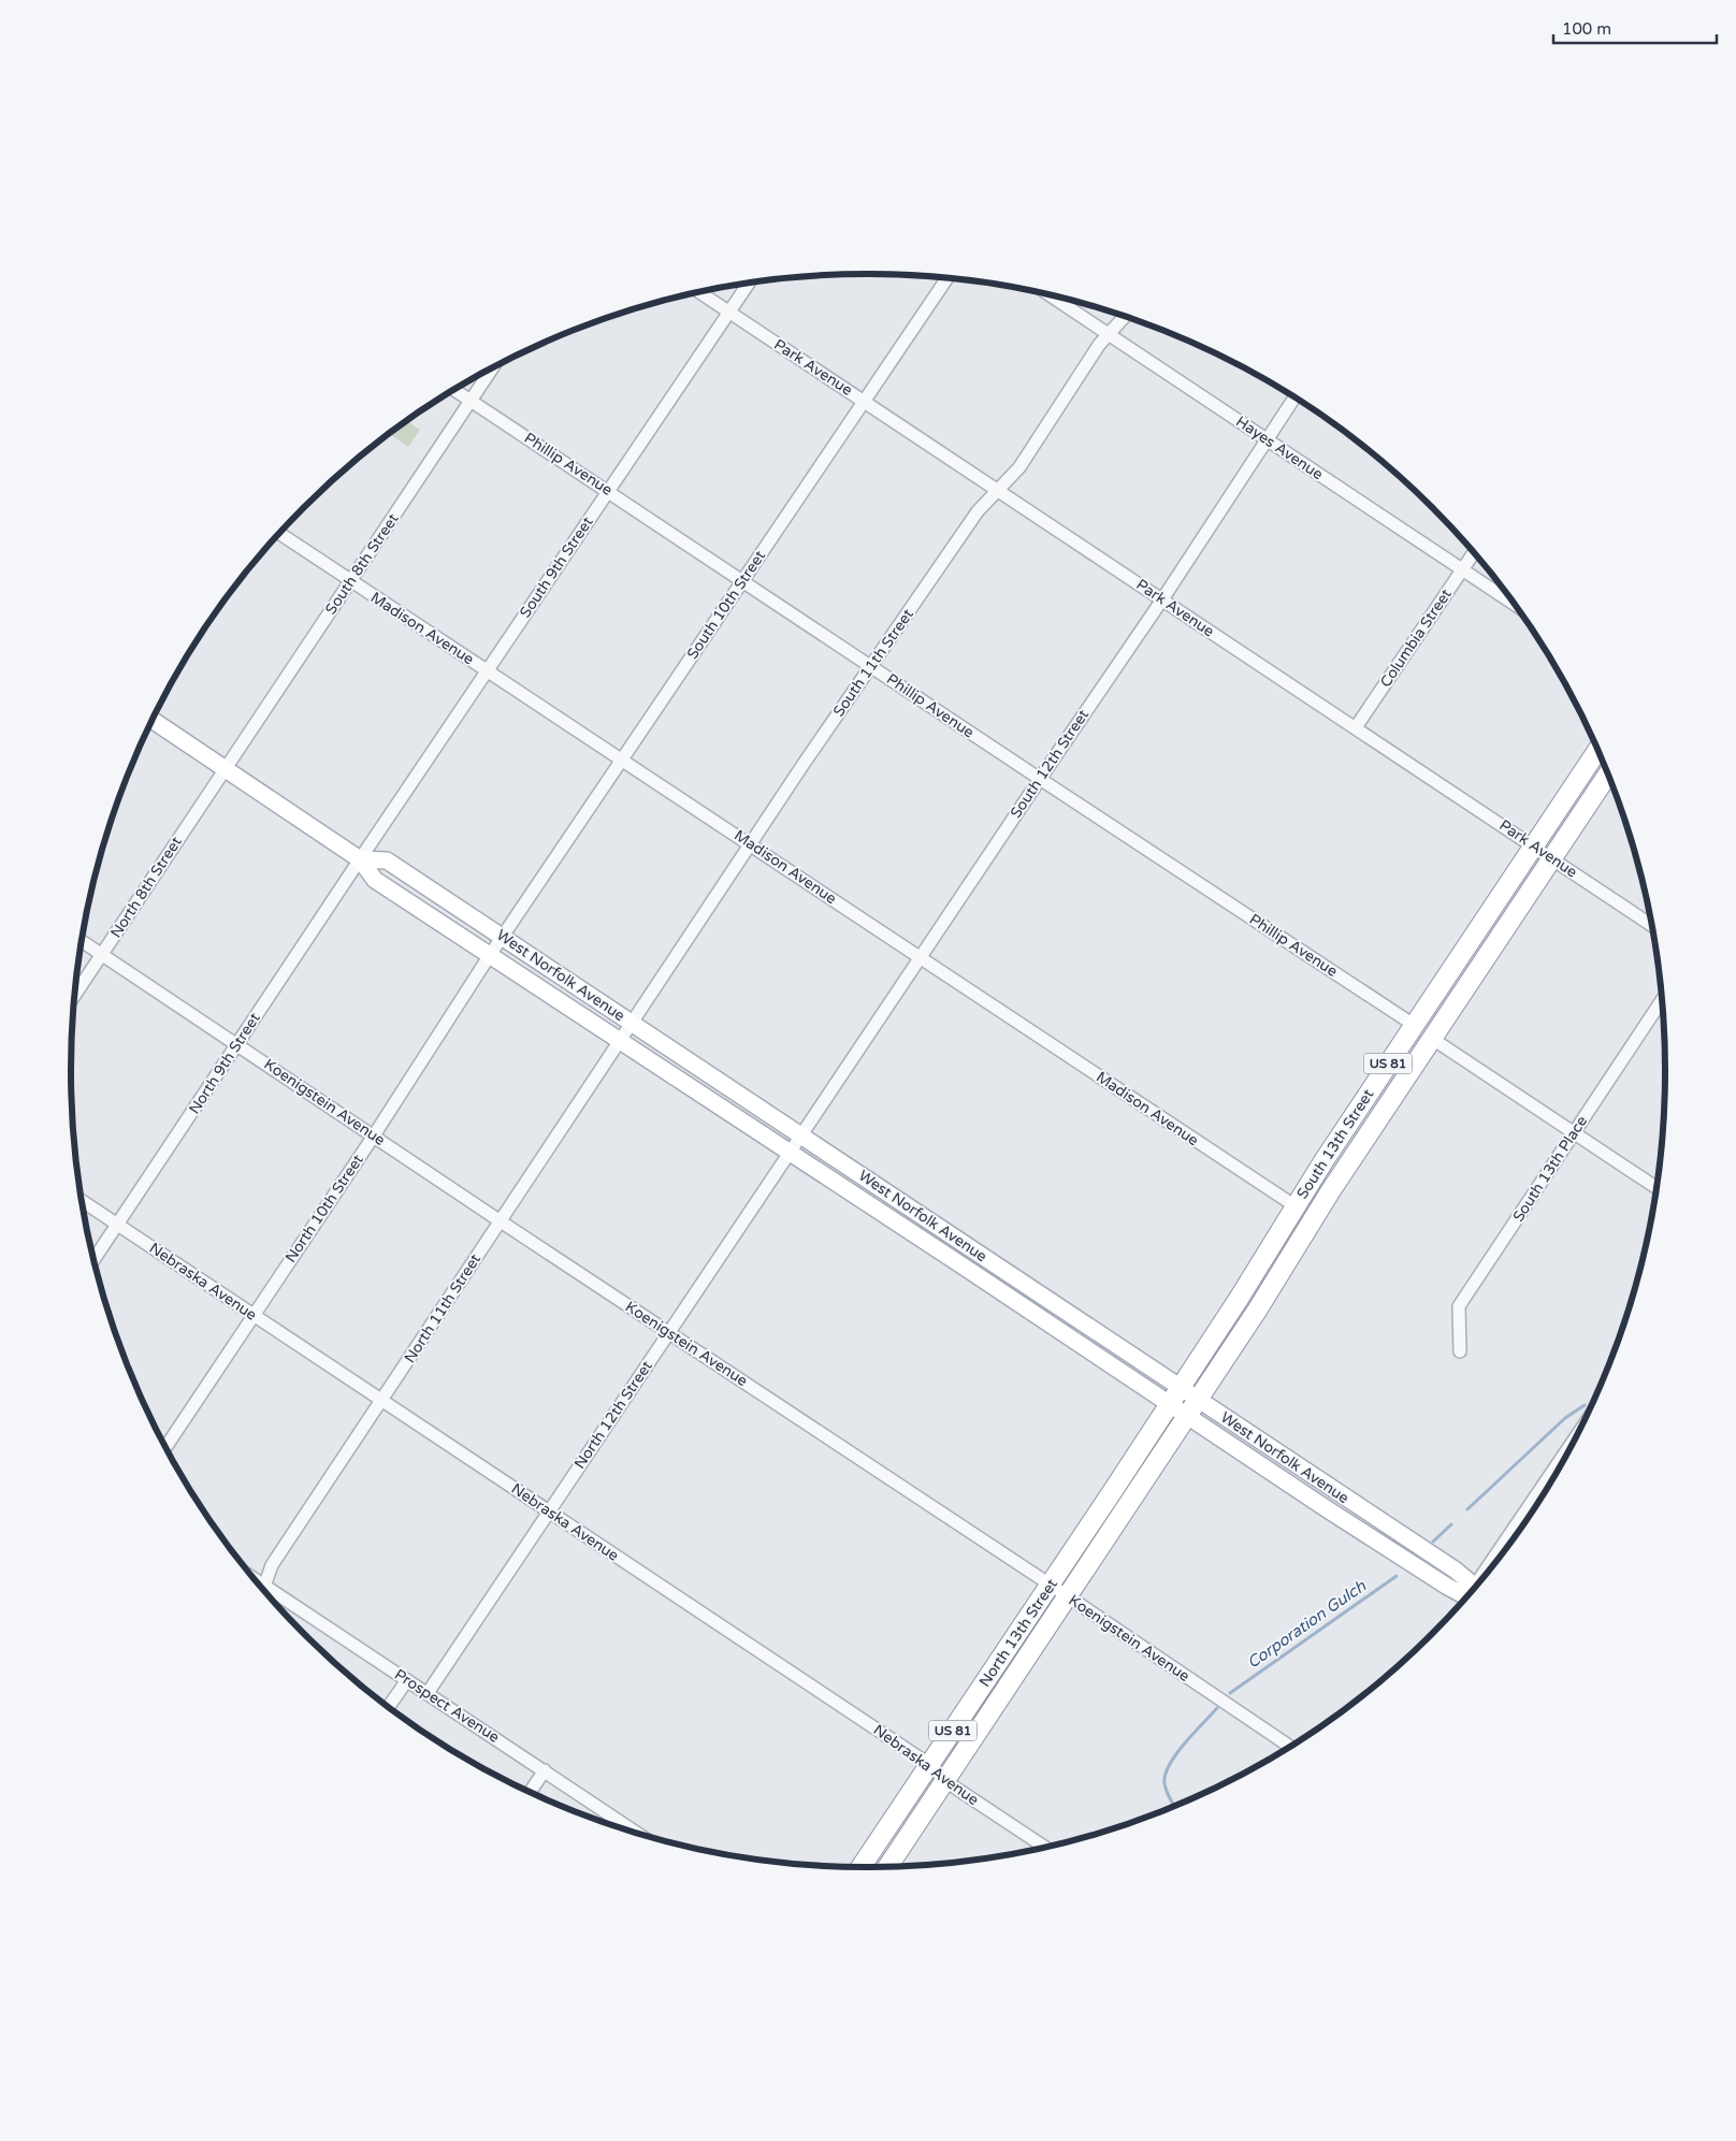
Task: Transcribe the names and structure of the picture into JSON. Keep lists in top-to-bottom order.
{
  "streets": {
    "highway": ["US 81", "South 13th Street", "North 13th Street"],
    "main road": ["West Norfolk Avenue"],
    "street": [
      "Park Avenue",
      "Hayes Avenue",
      "Phillip Avenue",
      "South 8th Street",
      "South 9th Street",
      "South 10th Street",
      "Madison Avenue",
      "Columbia Street",
      "South 11th Street",
      "South 12th Street",
      "North 8th Street",
      "North 9th Street",
      "Koenigstein Avenue",
      "South 13th Place",
      "North 10th Street",
      "Nebraska Avenue",
      "North 11th Street",
      "North 12th Street",
      "Prospect Avenue"
    ]
  },
  "crossings": [
    ["Park Avenue", "South 9th Street"],
    ["Park Avenue", "South 10th Street"],
    ["Park Avenue", "Columbia Street"],
    ["Park Avenue", "South 11th Street"],
    ["Park Avenue", "South 12th Street"],
    ["Park Avenue", "South 13th Street"],
    ["Hayes Avenue", "Columbia Street"],
    ["Hayes Avenue", "South 11th Street"],
    ["Hayes Avenue", "South 12th Street"],
    ["Phillip Avenue", "South 8th Street"],
    ["Phillip Avenue", "South 9th Street"],
    ["Phillip Avenue", "South 10th Street"],
    ["Phillip Avenue", "South 11th Street"],
    ["Phillip Avenue", "South 12th Street"],
    ["Phillip Avenue", "South 13th Street"],
    ["South 8th Street", "Madison Avenue"],
    ["South 8th Street", "North 8th Street"],
    ["South 8th Street", "West Norfolk Avenue"],
    ["South 9th Street", "Madison Avenue"],
    ["South 9th Street", "West Norfolk Avenue"],
    ["South 9th Street", "North 9th Street"],
    ["South 10th Street", "Madison Avenue"],
    ["South 10th Street", "West Norfolk Avenue"],
    ["South 10th Street", "North 10th Street"],
    ["Madison Avenue", "South 11th Street"],
    ["Madison Avenue", "South 12th Street"],
    ["Madison Avenue", "South 13th Street"],
    ["South 11th Street", "West Norfolk Avenue"],
    ["South 11th Street", "North 11th Street"],
    ["South 12th Street", "West Norfolk Avenue"],
    ["South 12th Street", "North 12th Street"],
    ["North 8th Street", "West Norfolk Avenue"],
    ["North 8th Street", "Koenigstein Avenue"],
    ["West Norfolk Avenue", "North 9th Street"],
    ["West Norfolk Avenue", "South 13th Street"],
    ["West Norfolk Avenue", "North 10th Street"],
    ["West Norfolk Avenue", "North 11th Street"],
    ["West Norfolk Avenue", "North 12th Street"],
    ["West Norfolk Avenue", "North 13th Street"],
    ["North 9th Street", "Koenigstein Avenue"],
    ["North 9th Street", "Nebraska Avenue"],
    ["Koenigstein Avenue", "North 10th Street"],
    ["Koenigstein Avenue", "North 11th Street"],
    ["Koenigstein Avenue", "North 12th Street"],
    ["Koenigstein Avenue", "North 13th Street"],
    ["South 13th Street", "North 13th Street"],
    ["North 10th Street", "Nebraska Avenue"],
    ["Nebraska Avenue", "North 11th Street"],
    ["Nebraska Avenue", "North 12th Street"],
    ["Nebraska Avenue", "North 13th Street"],
    ["North 12th Street", "Prospect Avenue"]
  ],
  "water": ["Corporation Gulch"],
  "scale_bar": "100 m"
}
